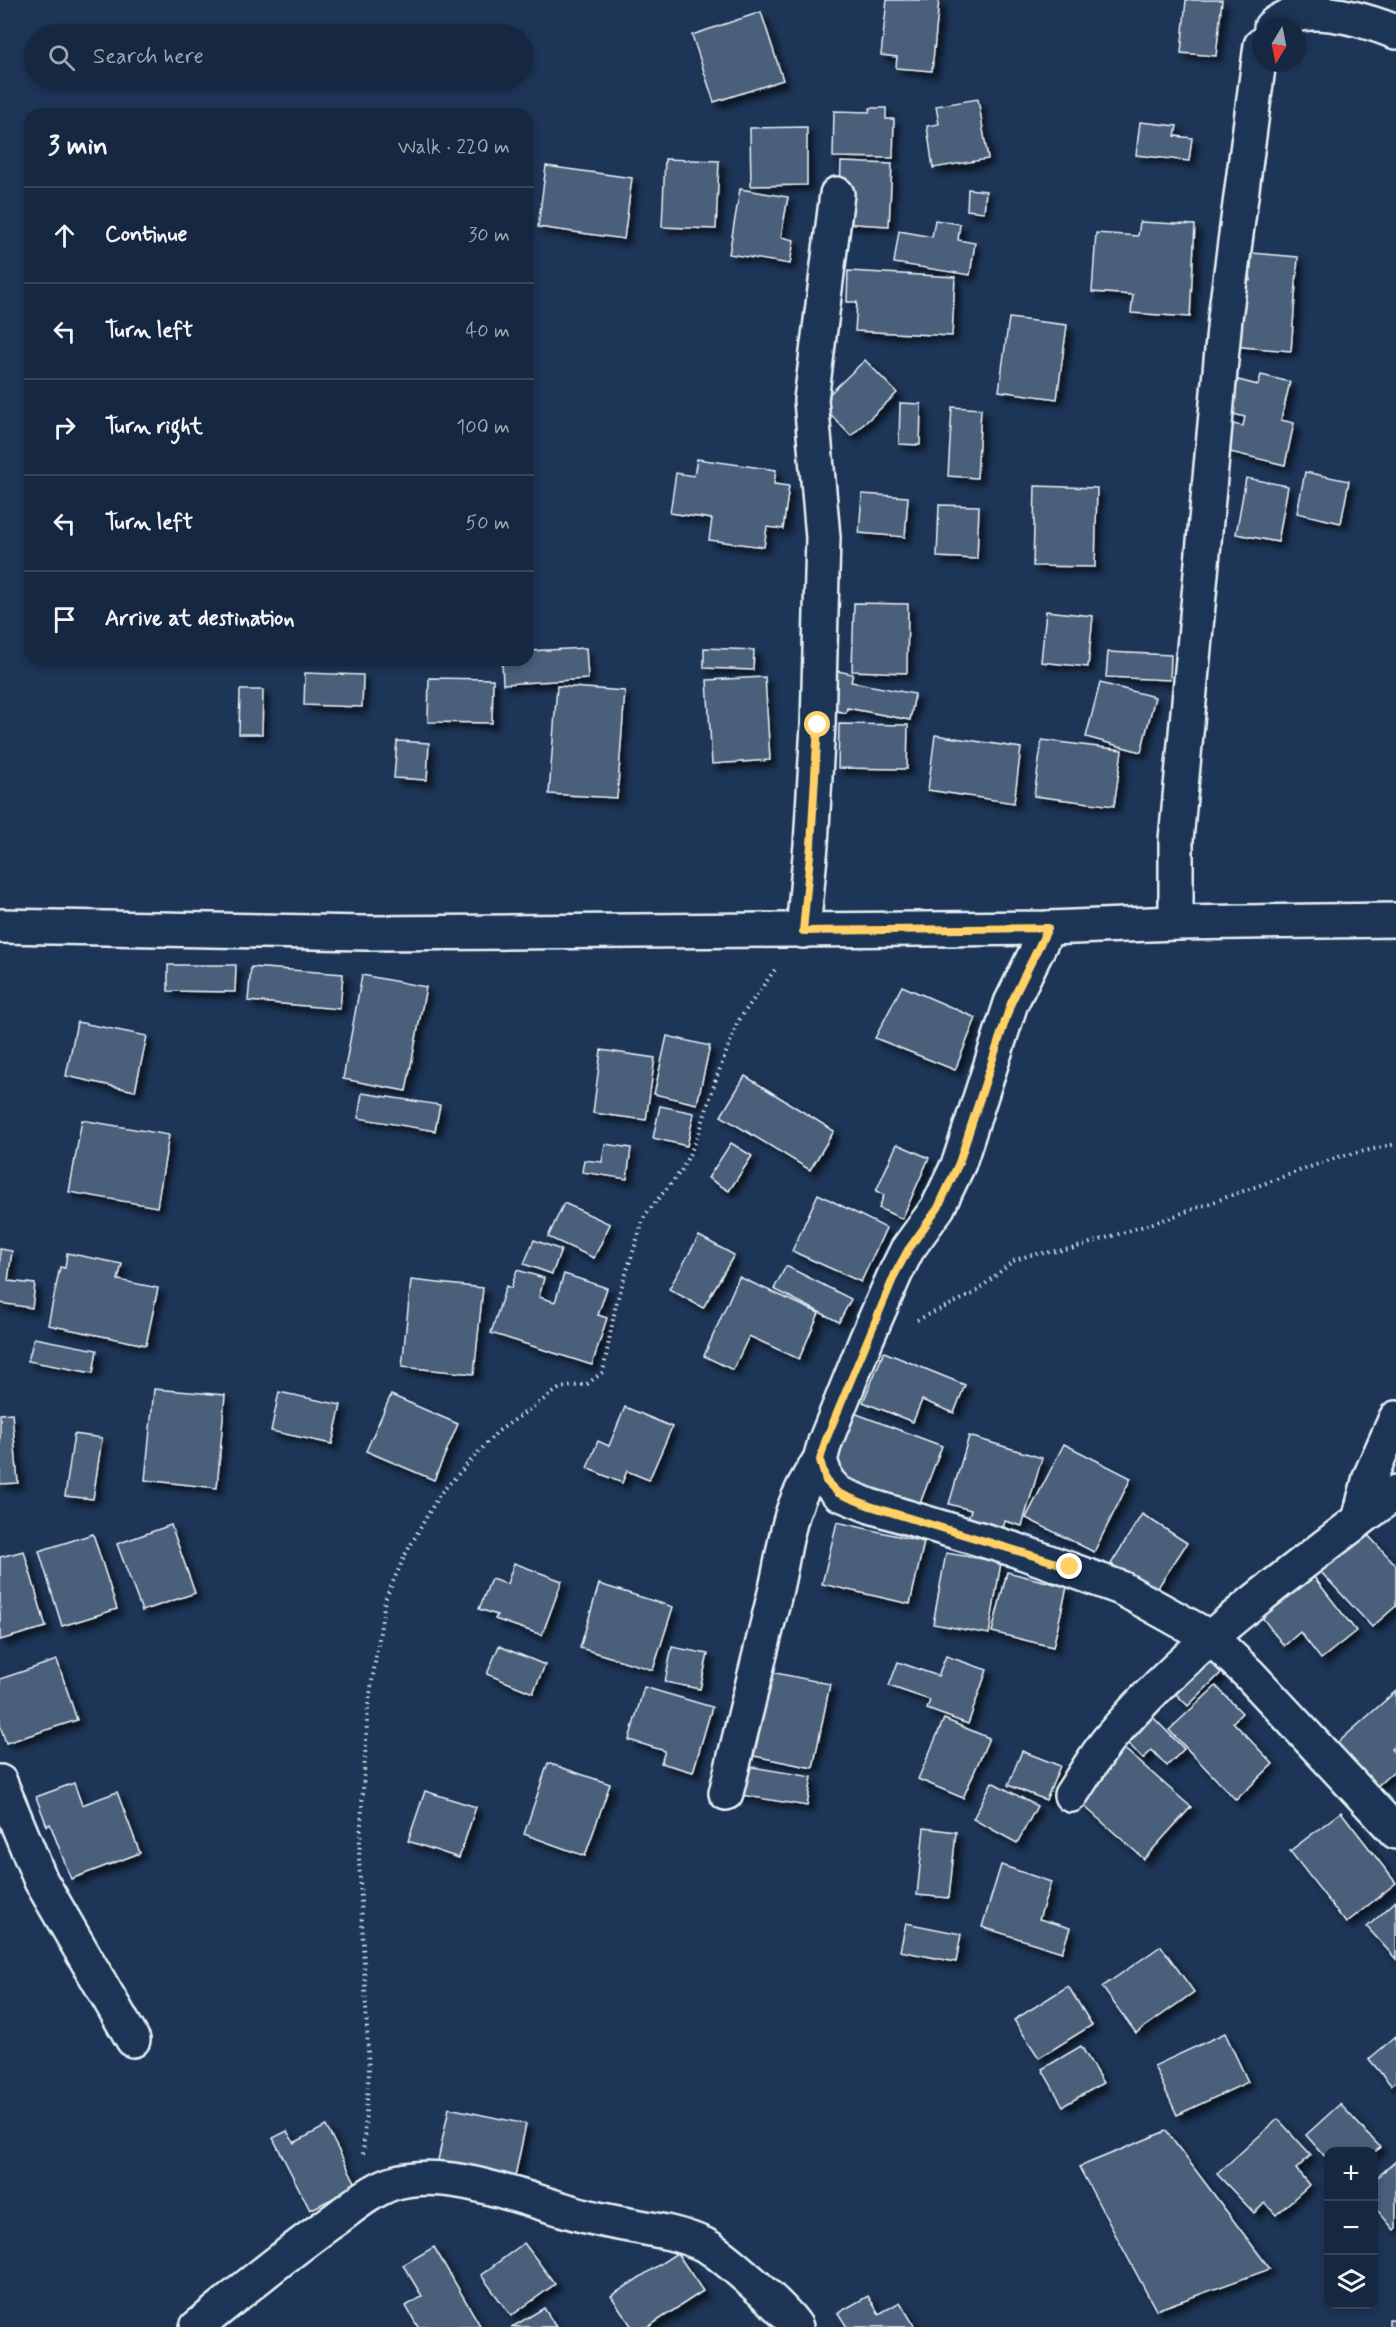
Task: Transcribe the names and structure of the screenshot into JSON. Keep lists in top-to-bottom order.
{
  "north": "bottom",
  "page": {
    "search": "Search here",
    "heading": ["3 min", "Walk · 220 m"],
    "list": [
      ["Continue", "30 m"],
      ["Turn left", "40 m"],
      ["Turn right", "100 m"],
      ["Turn left", "50 m"],
      "Arrive at destination"
    ],
    "map_buttons": ["+", "−"]
  }
}
